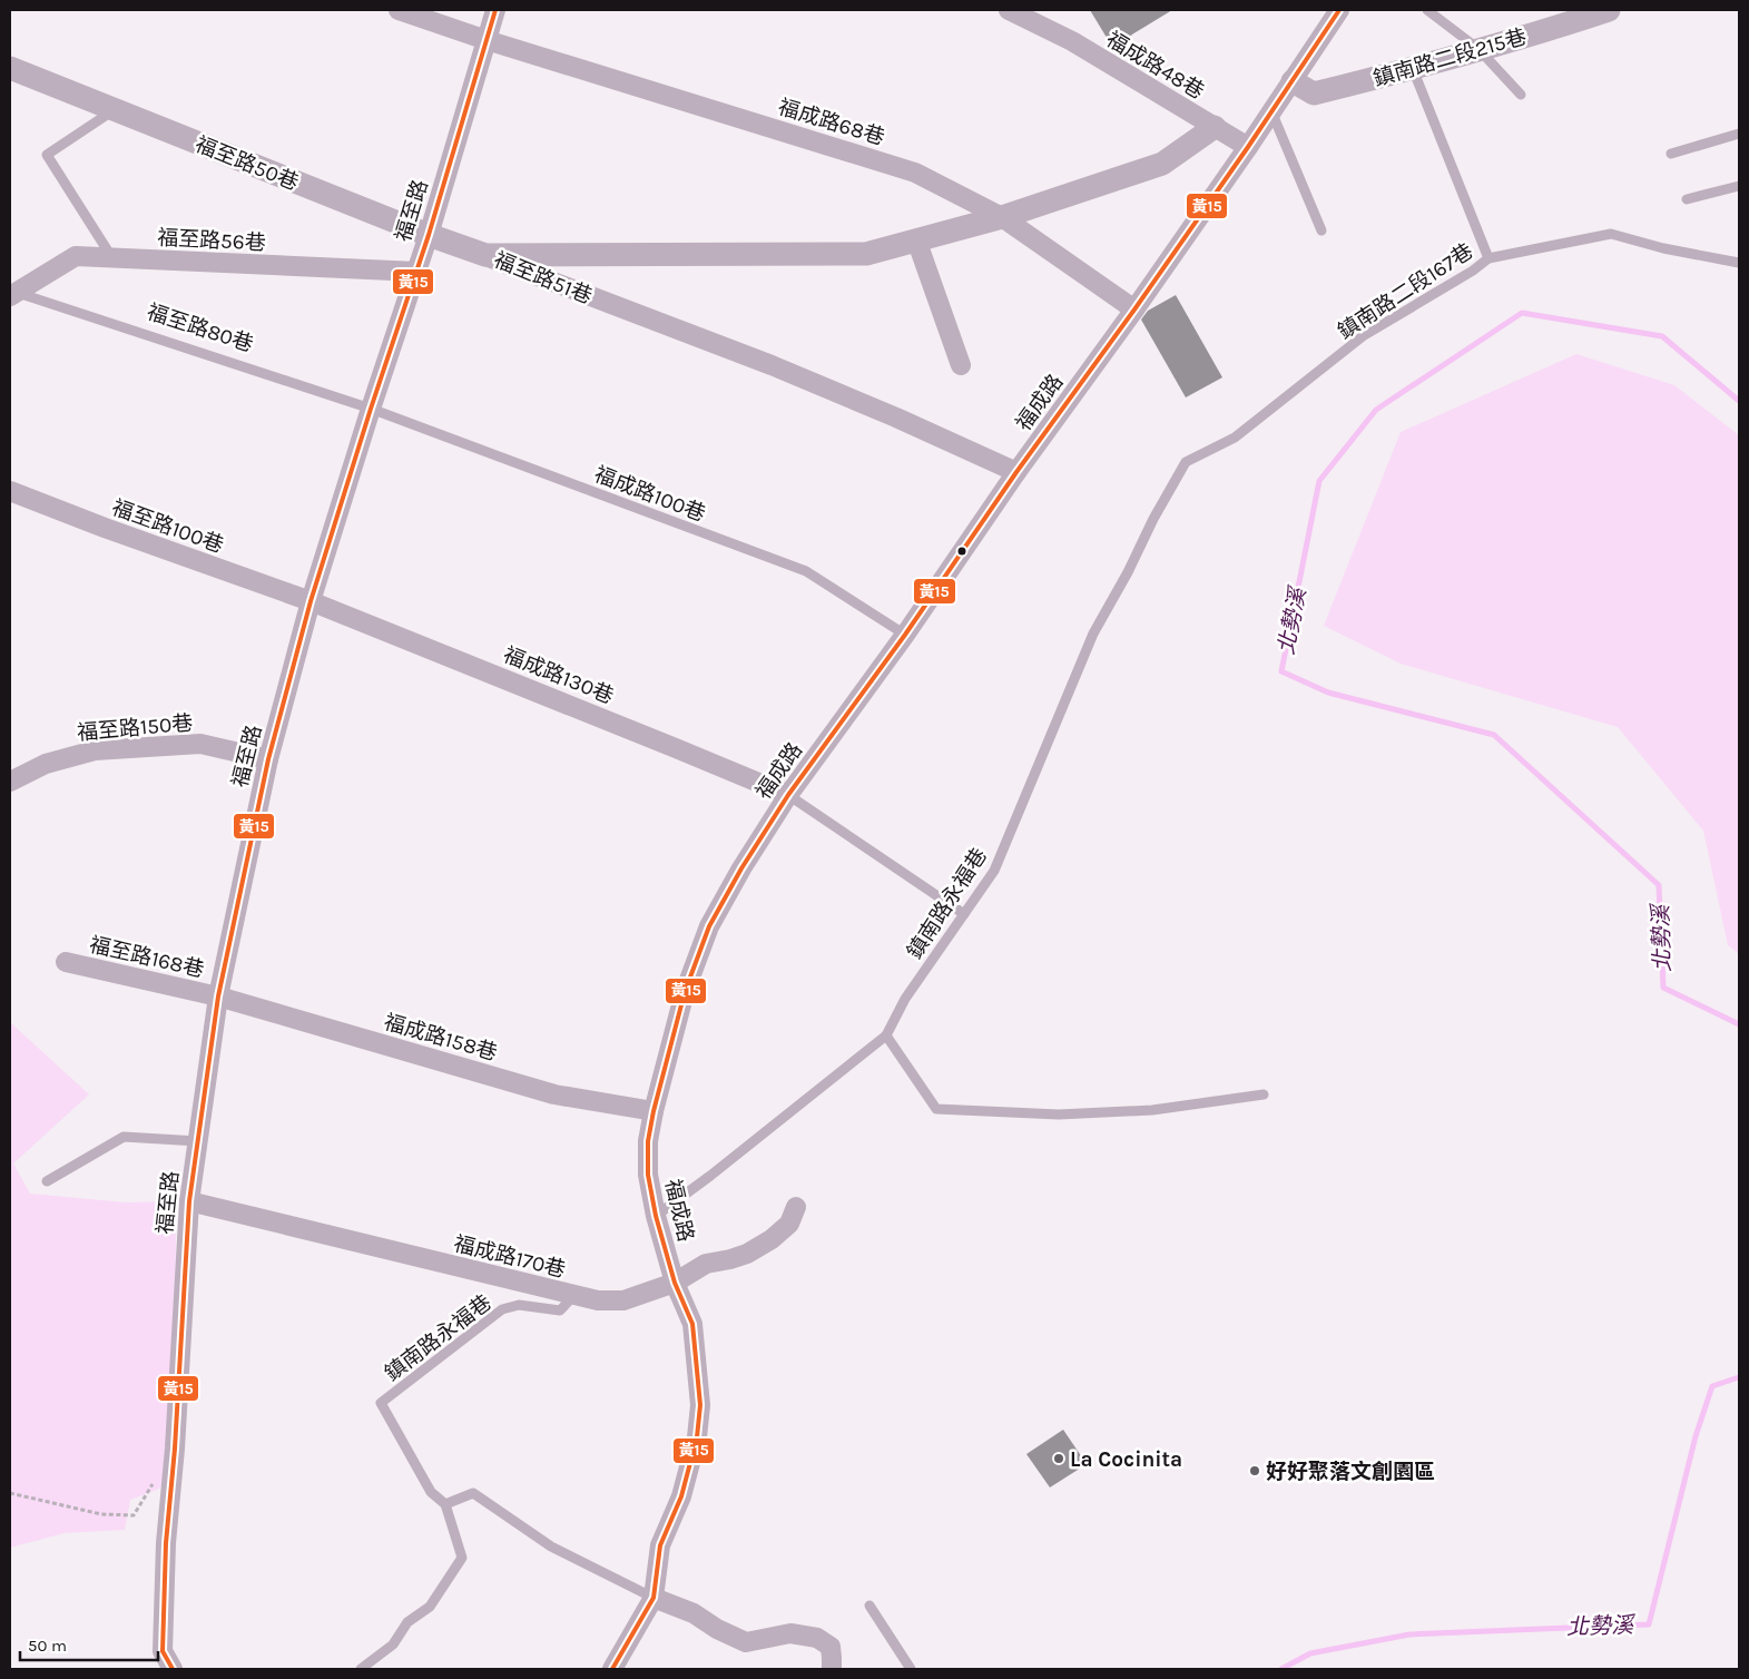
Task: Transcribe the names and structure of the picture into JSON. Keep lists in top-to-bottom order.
{
  "streets": {
    "street": [
      "鎮南路二段215巷",
      "福成路48巷",
      "福成路68巷",
      "福至路50巷",
      "福至路",
      "福至路56巷",
      "福至路51巷",
      "福成路",
      "福至路100巷",
      "福成路130巷",
      "福至路150巷",
      "福至路168巷",
      "福成路158巷",
      "福成路170巷"
    ],
    "lane": [
      "鎮南路二段167巷",
      "福至路80巷",
      "福成路100巷",
      "鎮南路永福巷"
    ]
  },
  "crossings": [
    ["鎮南路二段215巷", "福成路"],
    ["福成路48巷", "福至路51巷"],
    ["福成路48巷", "福成路"],
    ["福成路68巷", "福至路"],
    ["福成路68巷", "福至路51巷"],
    ["福成路68巷", "福成路"],
    ["福至路50巷", "福至路"],
    ["福至路50巷", "福至路51巷"],
    ["福至路", "福至路56巷"],
    ["福至路", "福至路80巷"],
    ["福至路", "福成路100巷"],
    ["福至路", "福至路100巷"],
    ["福至路", "福成路130巷"],
    ["福至路", "福至路150巷"],
    ["福至路", "福至路168巷"],
    ["福至路", "福成路158巷"],
    ["福至路", "福成路170巷"],
    ["福至路56巷", "福至路80巷"],
    ["福至路51巷", "福成路"],
    ["鎮南路二段167巷", "鎮南路永福巷"],
    ["福至路80巷", "福成路100巷"],
    ["福成路", "福成路100巷"],
    ["福成路", "福成路130巷"],
    ["福成路", "鎮南路永福巷"],
    ["福成路", "福成路158巷"],
    ["福成路", "福成路170巷"],
    ["福至路100巷", "福成路130巷"],
    ["鎮南路永福巷", "福成路170巷"],
    ["福至路168巷", "福成路158巷"]
  ],
  "water": ["北勢溪"],
  "places": ["La Cocinita", "好好聚落文創園區"],
  "lines": ["transit line 黃15"],
  "scale_bar": "50 m"
}
